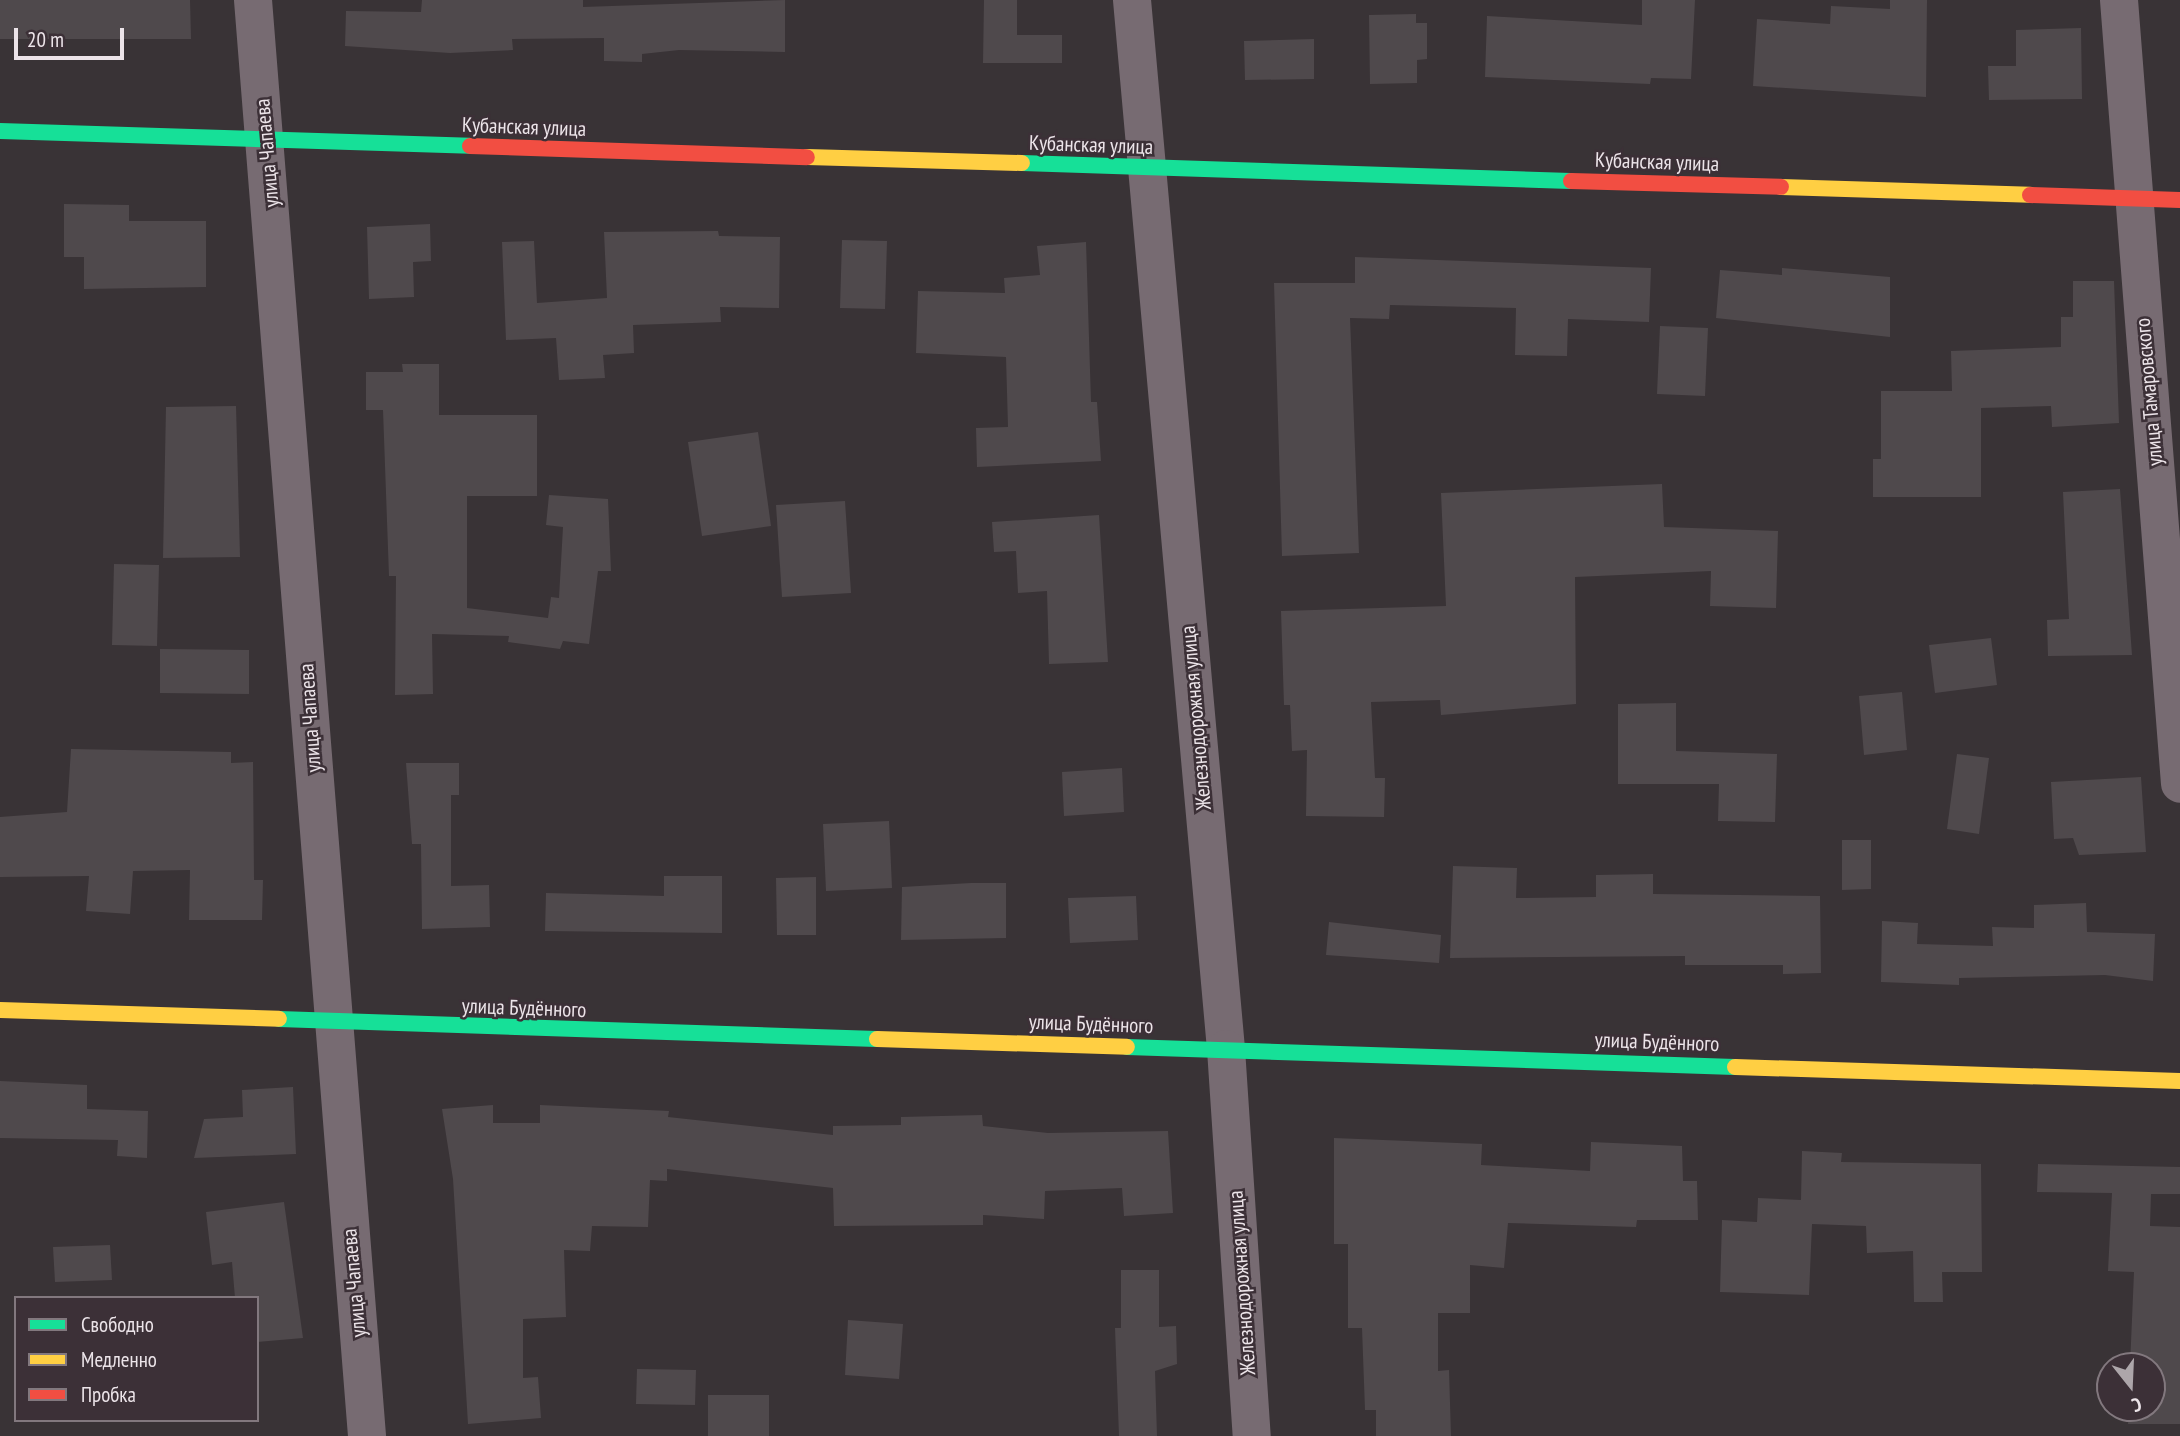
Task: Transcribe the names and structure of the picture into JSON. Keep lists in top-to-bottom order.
{
  "streets": {
    "street": [
      "Кубанская улица",
      "улица Чапаева",
      "улица Тамаровского",
      "Железнодорожная улица",
      "улица Будённого"
    ]
  },
  "crossings": [
    ["Кубанская улица", "улица Чапаева"],
    ["Кубанская улица", "улица Тамаровского"],
    ["Кубанская улица", "Железнодорожная улица"],
    ["улица Чапаева", "улица Будённого"],
    ["Железнодорожная улица", "улица Будённого"]
  ],
  "legend": ["Свободно", "Медленно", "Пробка"],
  "scale_bar": "20 m",
  "north": "bottom"
}
